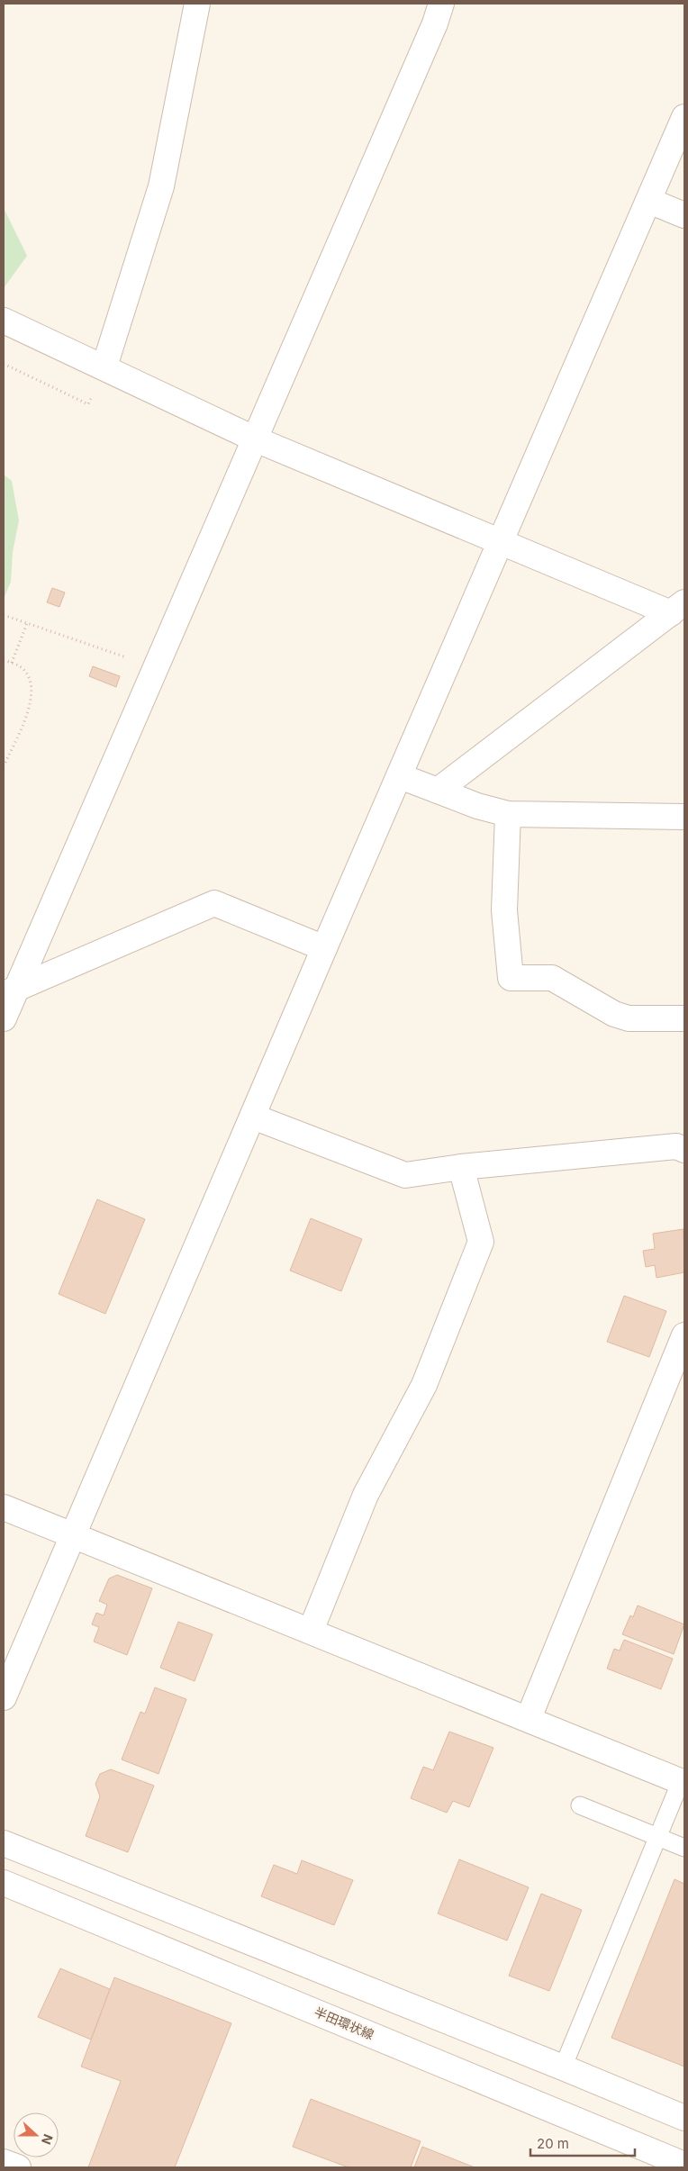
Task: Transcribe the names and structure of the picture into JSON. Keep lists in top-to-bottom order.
{
  "streets": {
    "street": ["半田環状線"]
  },
  "scale_bar": "20 m",
  "north": "right"
}
